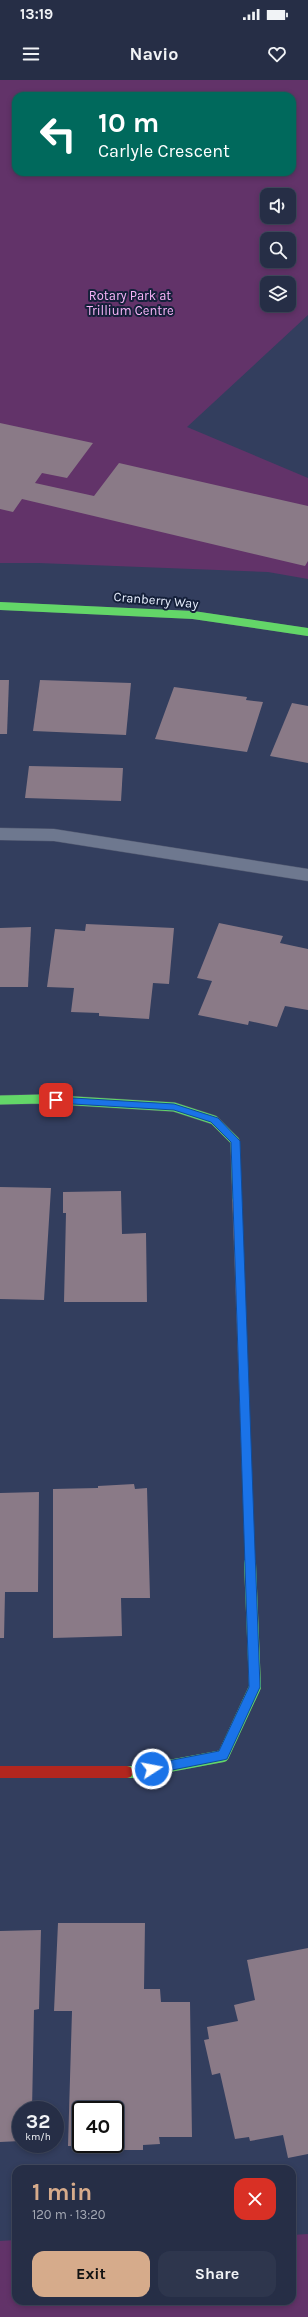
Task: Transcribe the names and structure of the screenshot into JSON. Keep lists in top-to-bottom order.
{
  "streets": {
    "street": ["Cranberry Way"]
  },
  "parks": ["Rotary Park at Trillium Centre"],
  "page": {
    "status": "13:19",
    "header": "Navio",
    "turn": ["10 m", "Carlyle Crescent"],
    "speed": "32 km/h",
    "limit": "40",
    "heading": ["1 min", "120 m · 13:20"],
    "buttons": ["Exit", "Share"]
  }
}
